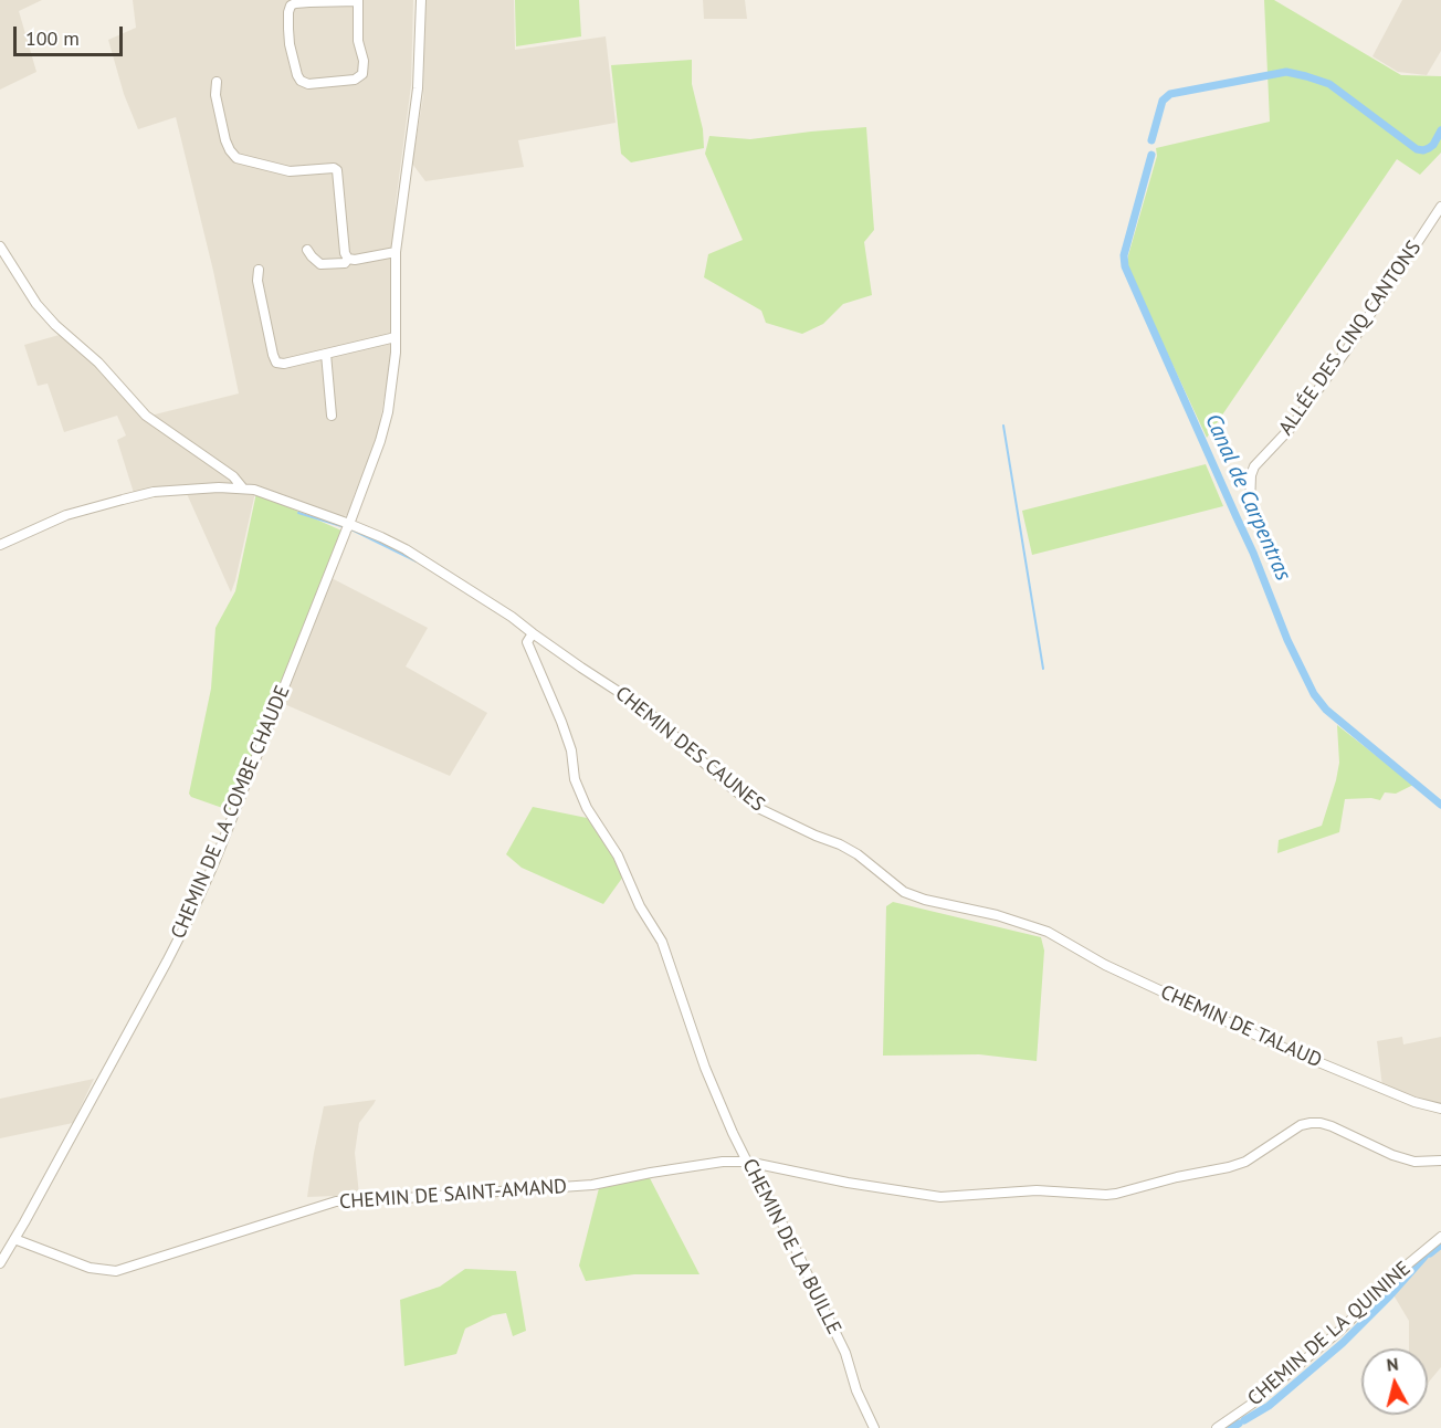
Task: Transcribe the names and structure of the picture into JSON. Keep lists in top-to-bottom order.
{
  "streets": {
    "street": [
      "ALLÉE DES CINQ CANTONS",
      "CHEMIN DES CAUNES",
      "CHEMIN DE LA COMBE CHAUDE",
      "CHEMIN DE TALAUD",
      "CHEMIN DE SAINT-AMAND",
      "CHEMIN DE LA BUILLE",
      "CHEMIN DE LA QUININE"
    ]
  },
  "crossings": [
    ["CHEMIN DES CAUNES", "CHEMIN DE LA COMBE CHAUDE"],
    ["CHEMIN DES CAUNES", "CHEMIN DE TALAUD"],
    ["CHEMIN DES CAUNES", "CHEMIN DE LA BUILLE"],
    ["CHEMIN DE LA COMBE CHAUDE", "CHEMIN DE SAINT-AMAND"],
    ["CHEMIN DE SAINT-AMAND", "CHEMIN DE LA BUILLE"]
  ],
  "water": ["Canal de Carpentras"],
  "scale_bar": "100 m",
  "north": "top"
}
